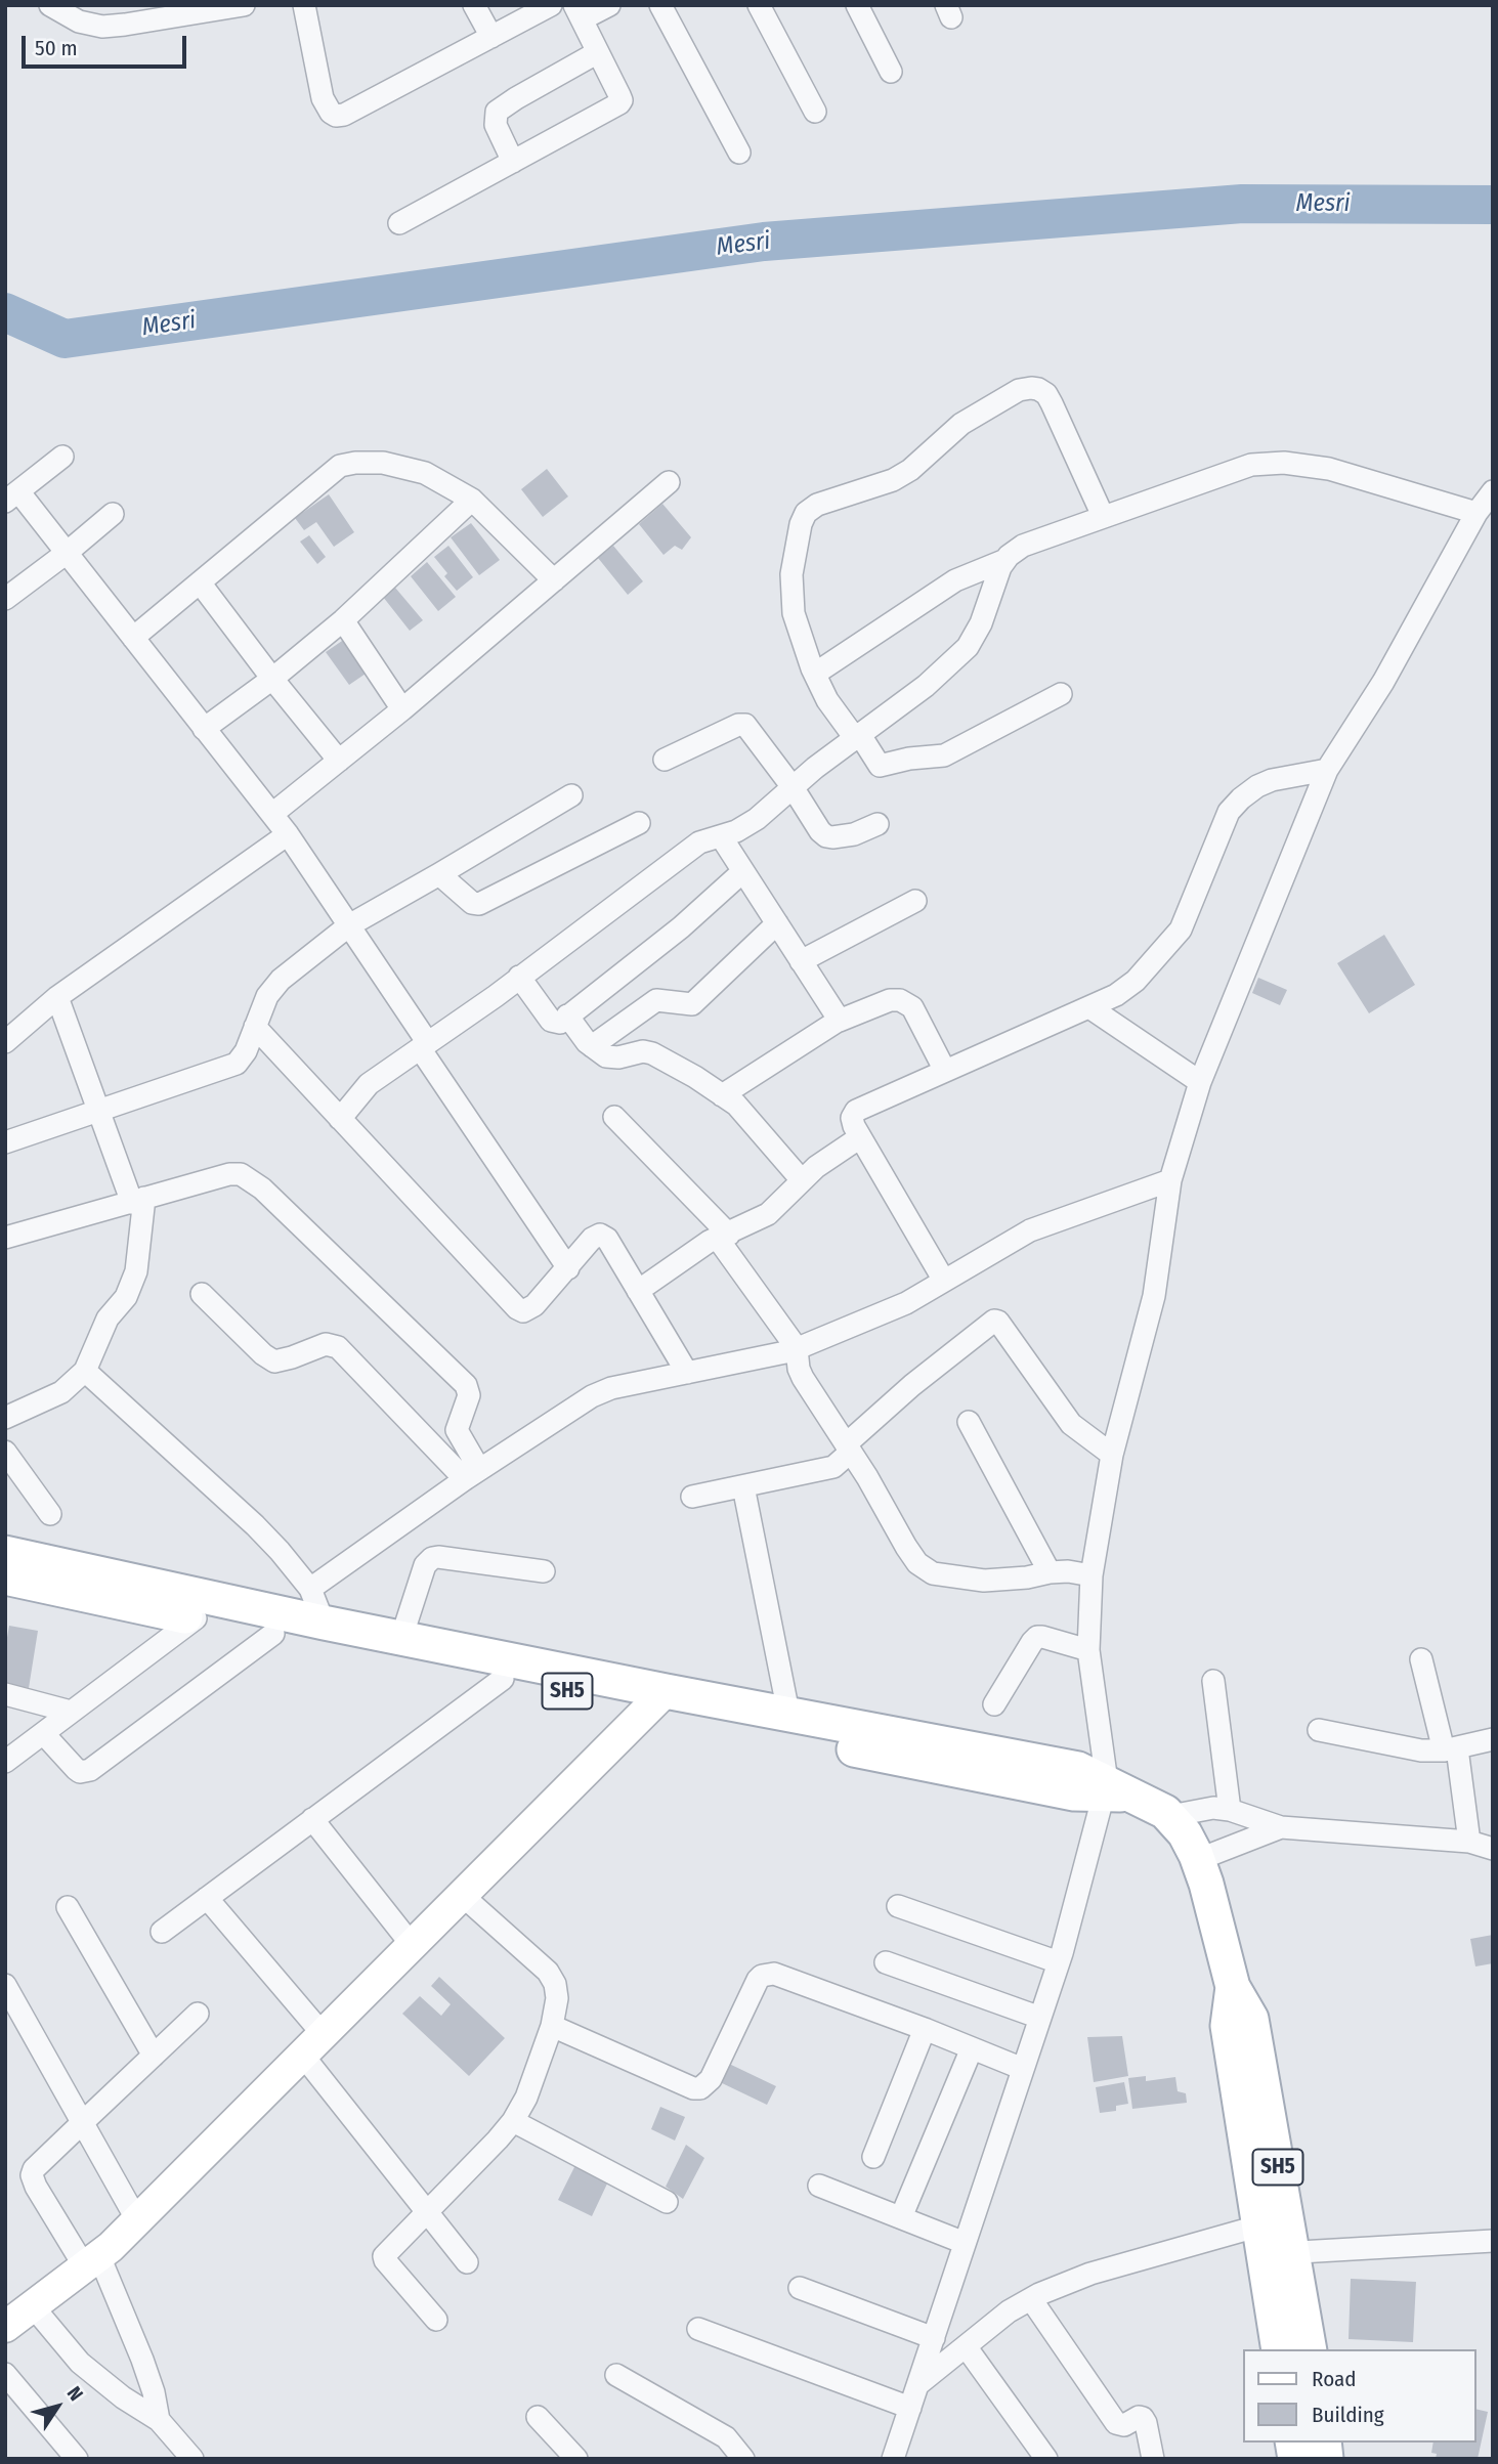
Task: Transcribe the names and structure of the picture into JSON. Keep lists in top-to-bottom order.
{
  "streets": {
    "main road": ["SH5"]
  },
  "water": ["Mesri"],
  "legend": ["Road", "Building"],
  "scale_bar": "50 m",
  "north": "top right"
}
